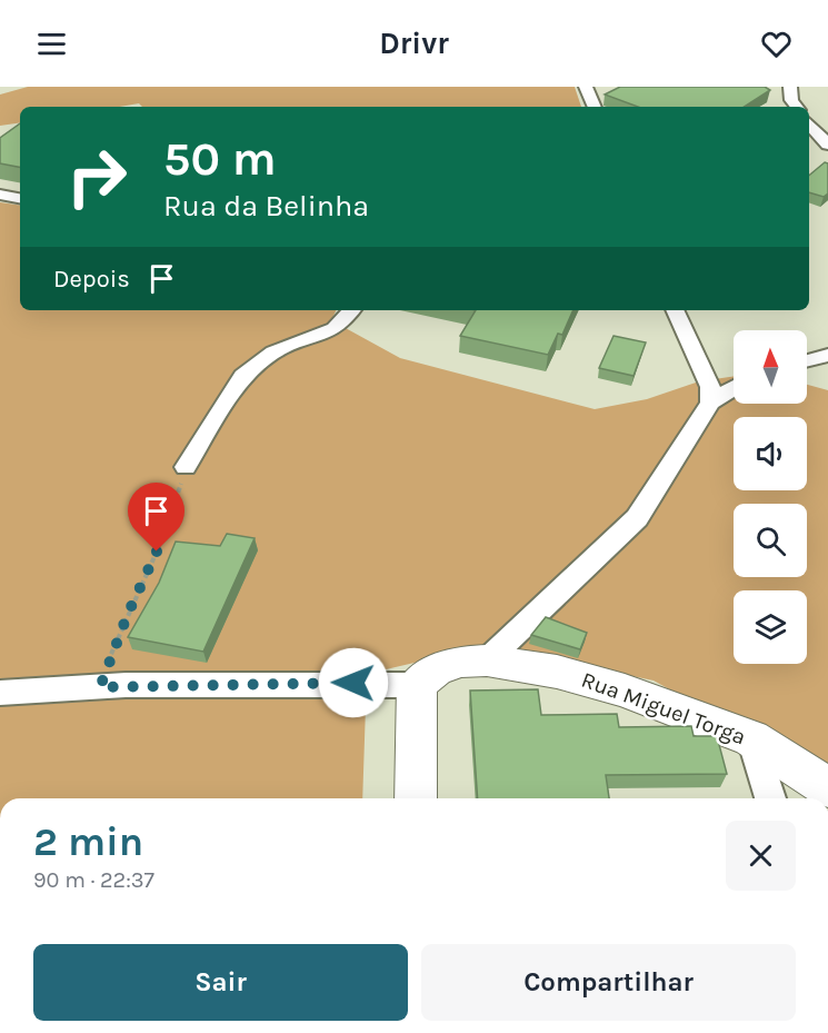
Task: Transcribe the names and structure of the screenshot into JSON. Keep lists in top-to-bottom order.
{
  "streets": {
    "street": ["Rua Miguel Torga"]
  },
  "north": "top",
  "page": {
    "header": "Drivr",
    "turn": ["50 m", "Rua da Belinha"],
    "then": "Depois",
    "heading": ["2 min", "90 m · 22:37"],
    "buttons": ["Sair", "Compartilhar"]
  }
}
